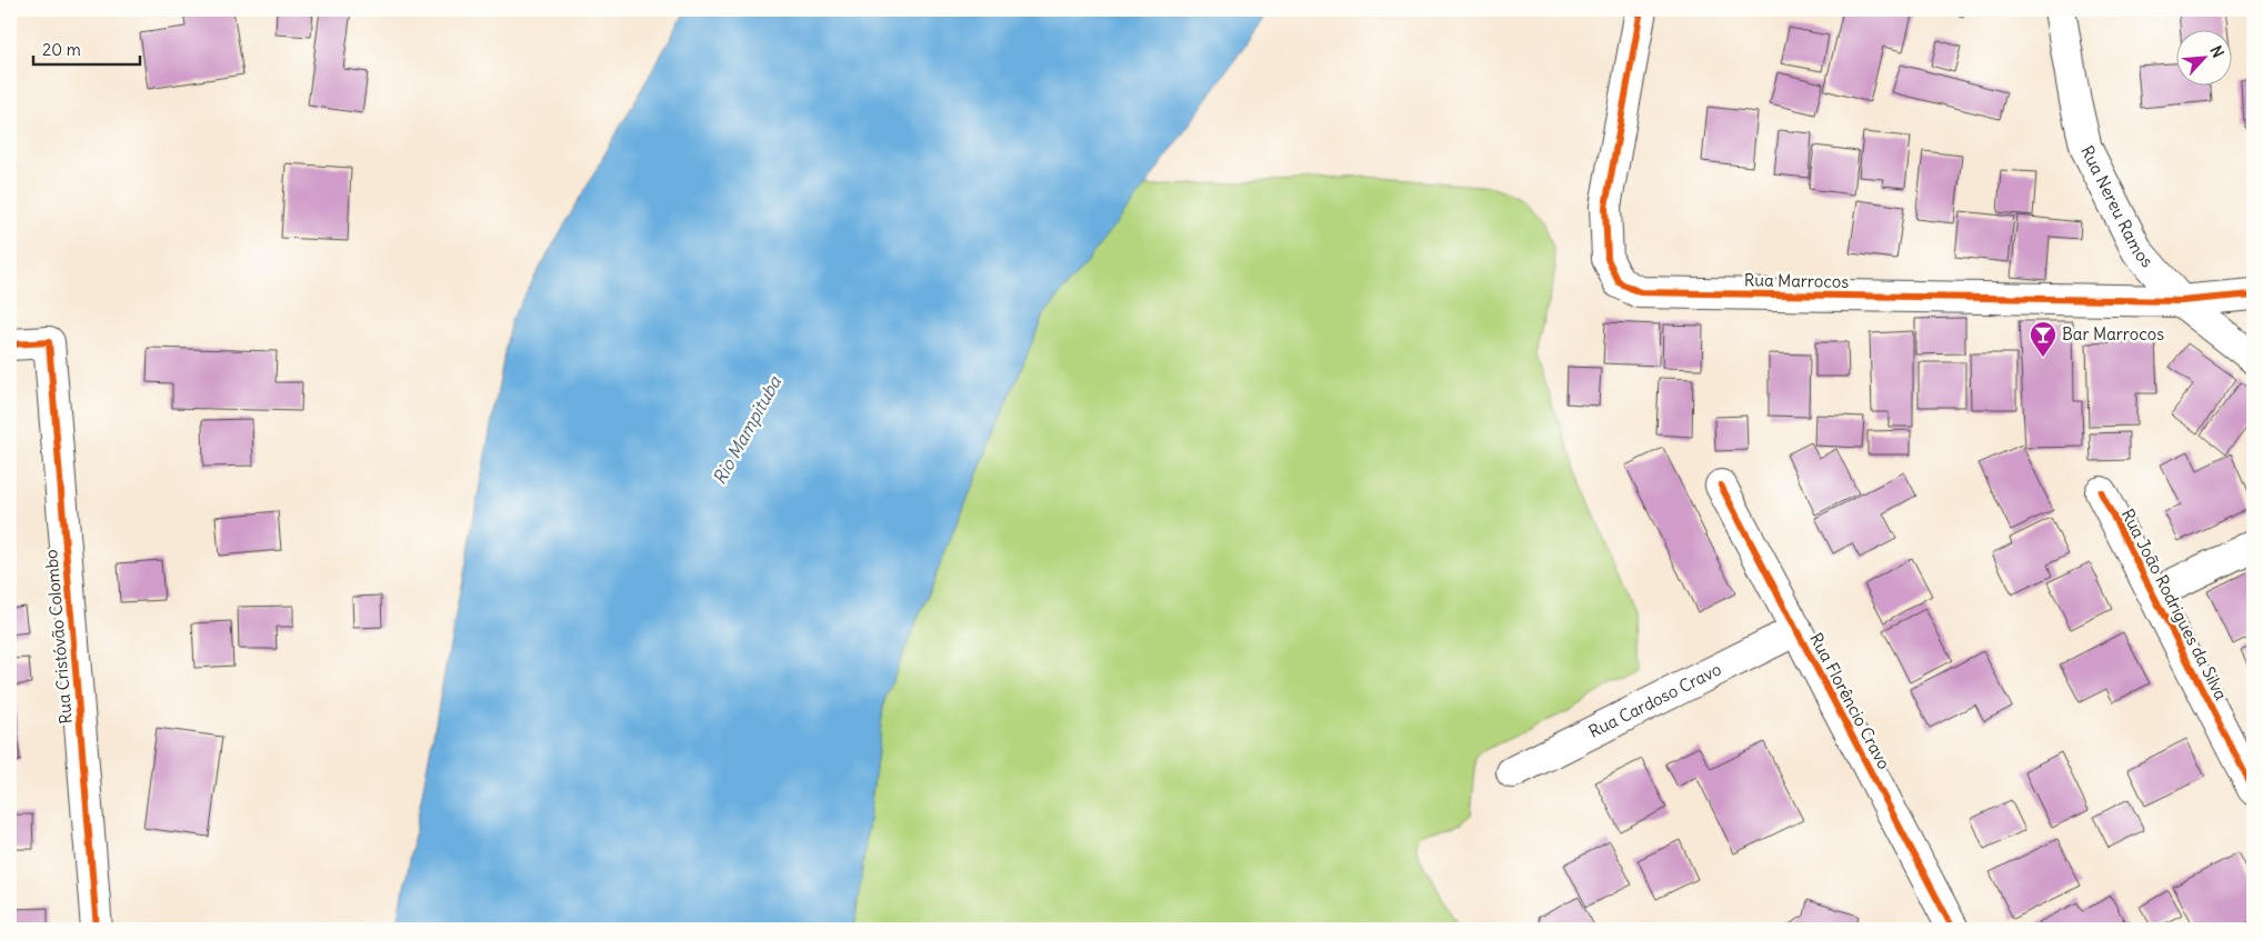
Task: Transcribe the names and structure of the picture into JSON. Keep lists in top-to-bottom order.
{
  "streets": {
    "street": [
      "Rua Nereu Ramos",
      "Rua Marrocos",
      "Rua João Rodrigues da Silva",
      "Rua Cristóvão Colombo",
      "Rua Cardoso Cravo",
      "Rua Florêncio Cravo"
    ]
  },
  "crossings": [
    ["Rua Nereu Ramos", "Rua Marrocos"],
    ["Rua Cardoso Cravo", "Rua Florêncio Cravo"]
  ],
  "water": ["Rio Mampituba"],
  "places": {
    "bar": ["Bar Marrocos"]
  },
  "scale_bar": "20 m",
  "north": "top right"
}
